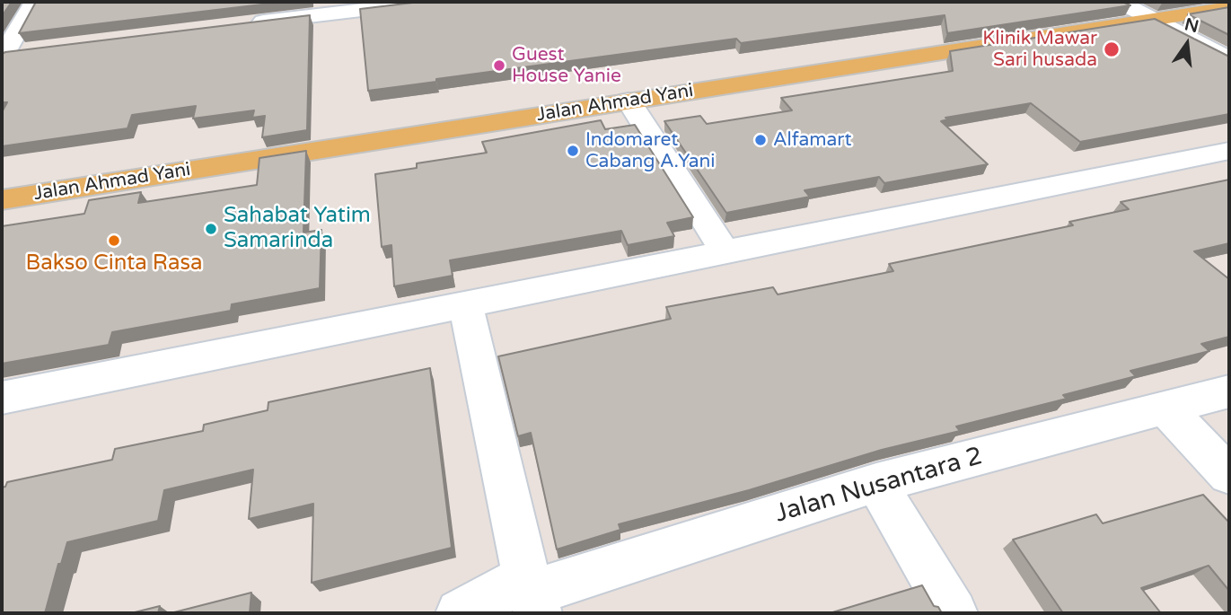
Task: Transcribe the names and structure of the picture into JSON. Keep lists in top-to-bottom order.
{
  "streets": {
    "main road": ["Jalan Ahmad Yani"],
    "street": ["Jalan Nusantara 2"]
  },
  "places": [
    "Klinik Mawar Sari husada",
    "Guest House Yanie",
    "Alfamart",
    "Indomaret Cabang A.Yani",
    "Sahabat Yatim Samarinda",
    "Bakso Cinta Rasa"
  ],
  "north": "top"
}
